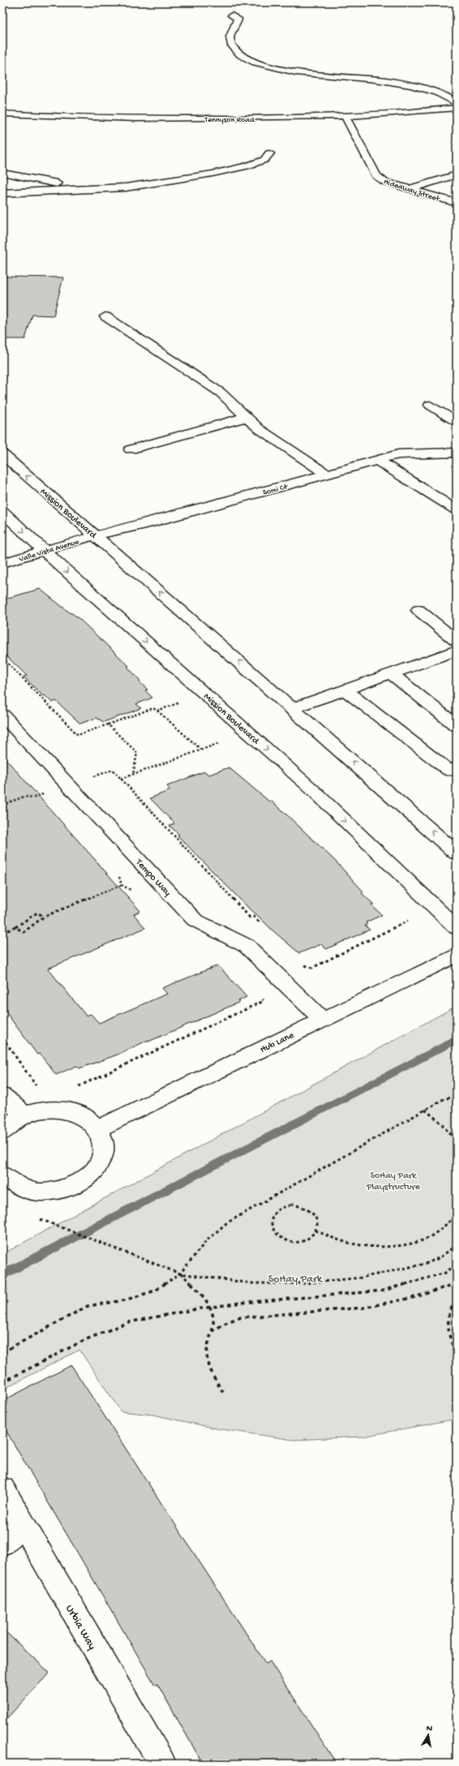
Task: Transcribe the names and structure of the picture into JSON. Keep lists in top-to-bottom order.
{
  "streets": {
    "street": [
      "Tennyson Road",
      "Hideaway Street",
      "Somi Ct",
      "Mission Boulevard",
      "Valle Vista Avenue",
      "Tempo Way",
      "Hub Lane",
      "Urbia Way"
    ]
  },
  "crossings": [
    ["Tennyson Road", "Hideaway Street"],
    ["Somi Ct", "Mission Boulevard"],
    ["Somi Ct", "Valle Vista Avenue"],
    ["Mission Boulevard", "Valle Vista Avenue"],
    ["Tempo Way", "Hub Lane"]
  ],
  "parks": ["SoHay Park Playstructure", "SoHay Park"],
  "north": "top"
}
